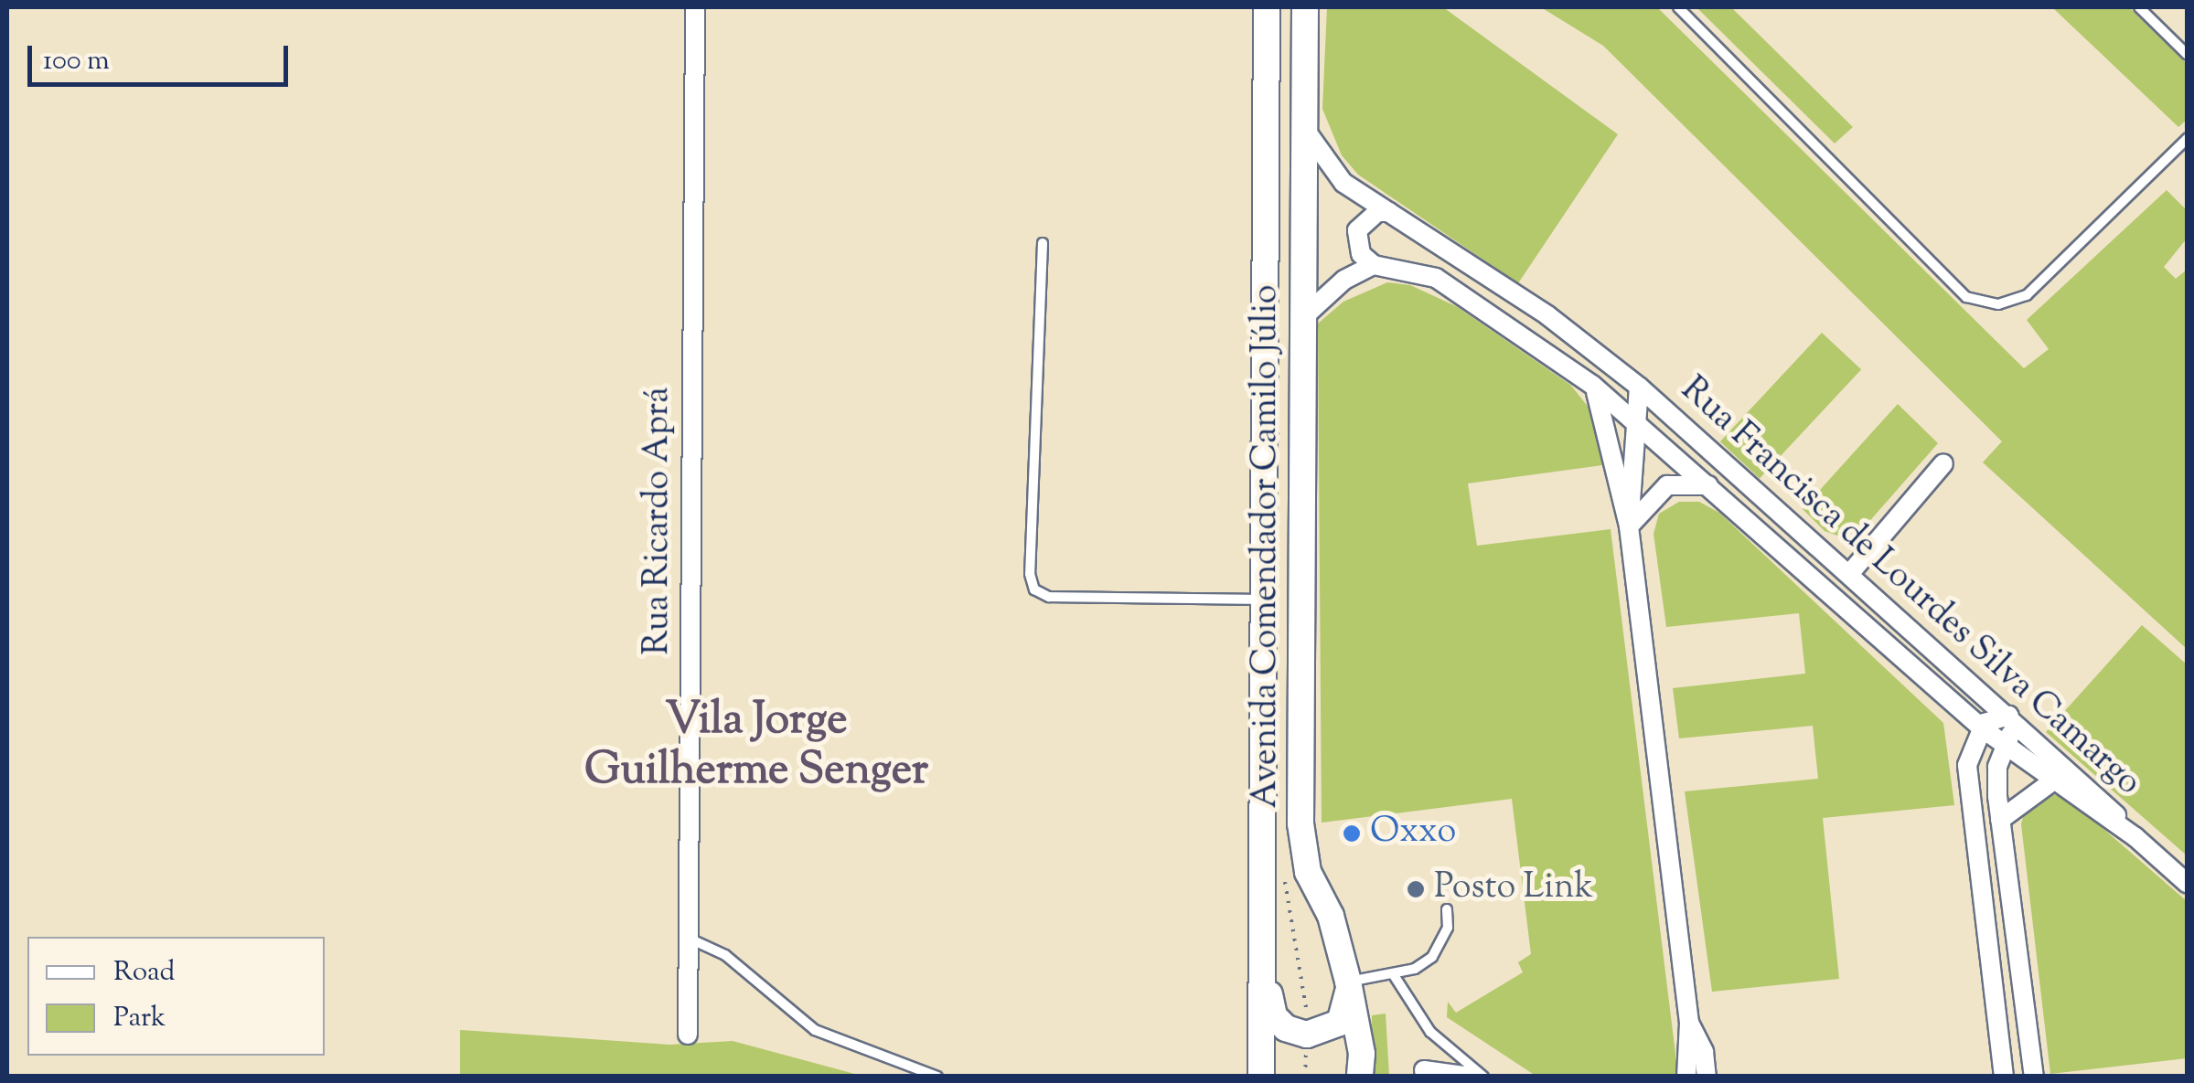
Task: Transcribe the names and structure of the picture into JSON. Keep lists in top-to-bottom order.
{
  "streets": {
    "main road": ["Avenida Comendador Camilo Júlio"],
    "street": ["Rua Ricardo Aprá", "Rua Francisca de Lourdes Silva Camargo"]
  },
  "crossings": [
    ["Avenida Comendador Camilo Júlio", "Rua Francisca de Lourdes Silva Camargo"]
  ],
  "districts": ["Vila Jorge Guilherme Senger"],
  "places": ["Oxxo", "Posto Link"],
  "legend": ["Road", "Park"],
  "scale_bar": "100 m"
}
